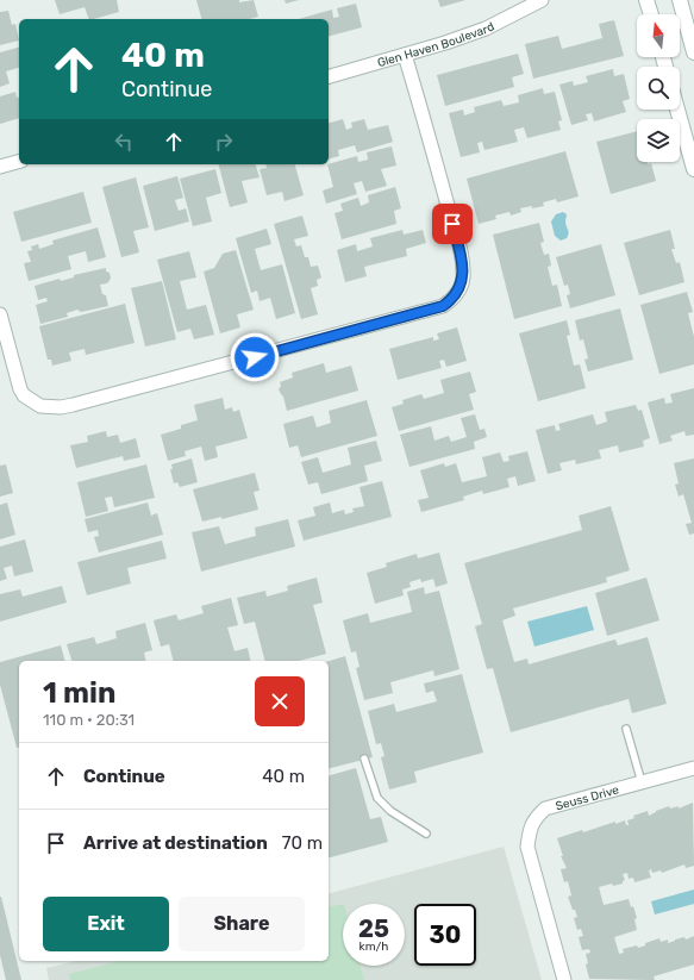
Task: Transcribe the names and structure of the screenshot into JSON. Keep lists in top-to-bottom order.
{
  "streets": {
    "street": ["Glen Haven Boulevard", "Seuss Drive"]
  },
  "north": "top",
  "page": {
    "turn": ["40 m", "Continue"],
    "heading": ["1 min", "110 m · 20:31"],
    "list": [
      {
        "name": "Continue",
        "value": "40 m"
      },
      {
        "name": "Arrive at destination",
        "value": "70 m"
      }
    ],
    "buttons": ["Exit", "Share"],
    "speed": "25 km/h",
    "limit": "30"
  }
}
